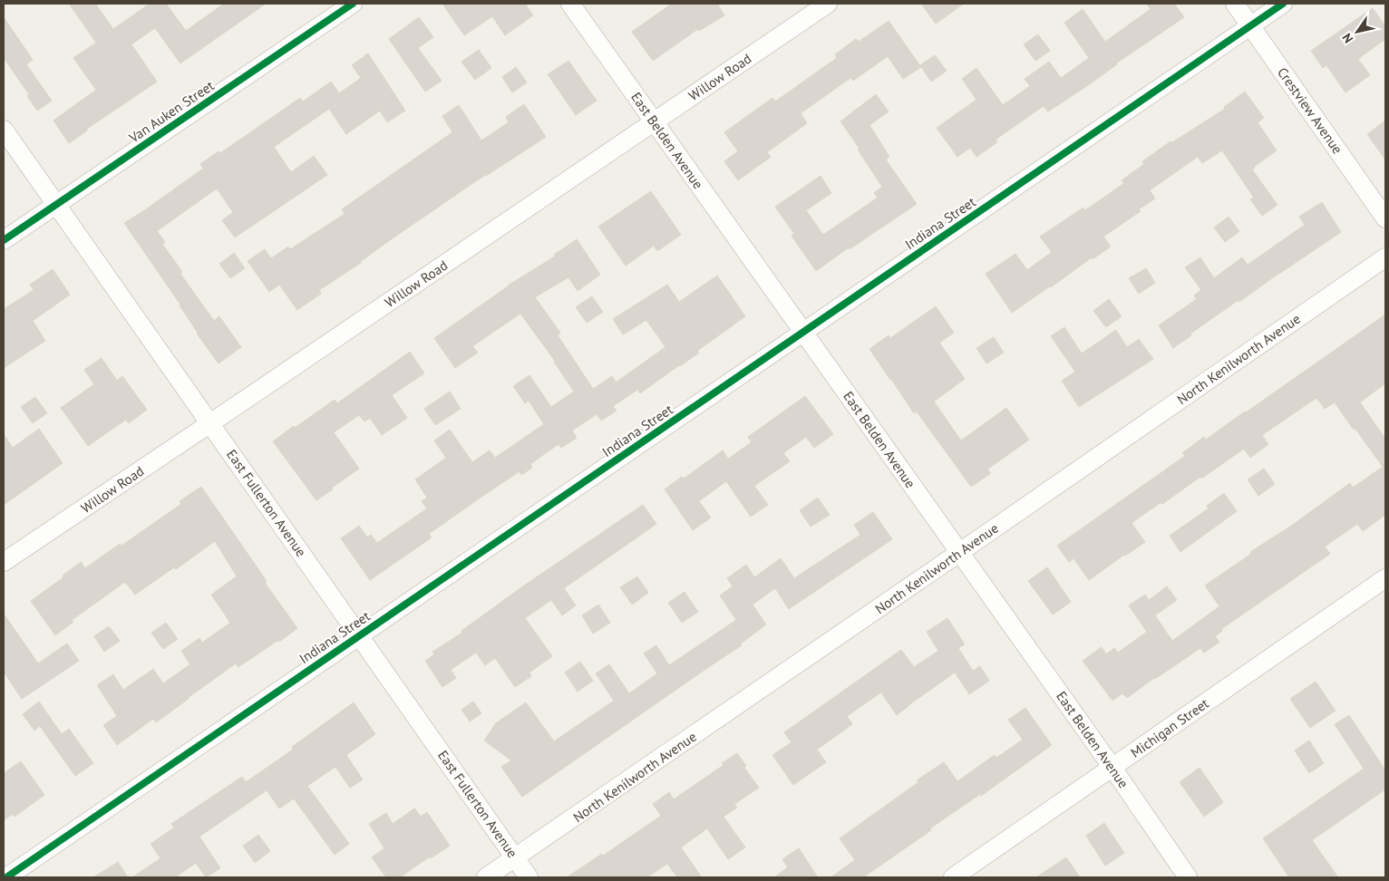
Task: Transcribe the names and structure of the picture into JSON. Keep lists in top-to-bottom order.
{
  "streets": {
    "street": [
      "Willow Road",
      "Crestview Avenue",
      "Van Auken Street",
      "East Belden Avenue",
      "Indiana Street",
      "North Kenilworth Avenue",
      "East Fullerton Avenue",
      "Michigan Street"
    ]
  },
  "crossings": [
    ["Willow Road", "East Belden Avenue"],
    ["Willow Road", "East Fullerton Avenue"],
    ["Crestview Avenue", "Indiana Street"],
    ["Van Auken Street", "East Fullerton Avenue"],
    ["East Belden Avenue", "Indiana Street"],
    ["East Belden Avenue", "North Kenilworth Avenue"],
    ["East Belden Avenue", "Michigan Street"],
    ["Indiana Street", "East Fullerton Avenue"],
    ["North Kenilworth Avenue", "East Fullerton Avenue"]
  ],
  "north": "bottom left"
}
